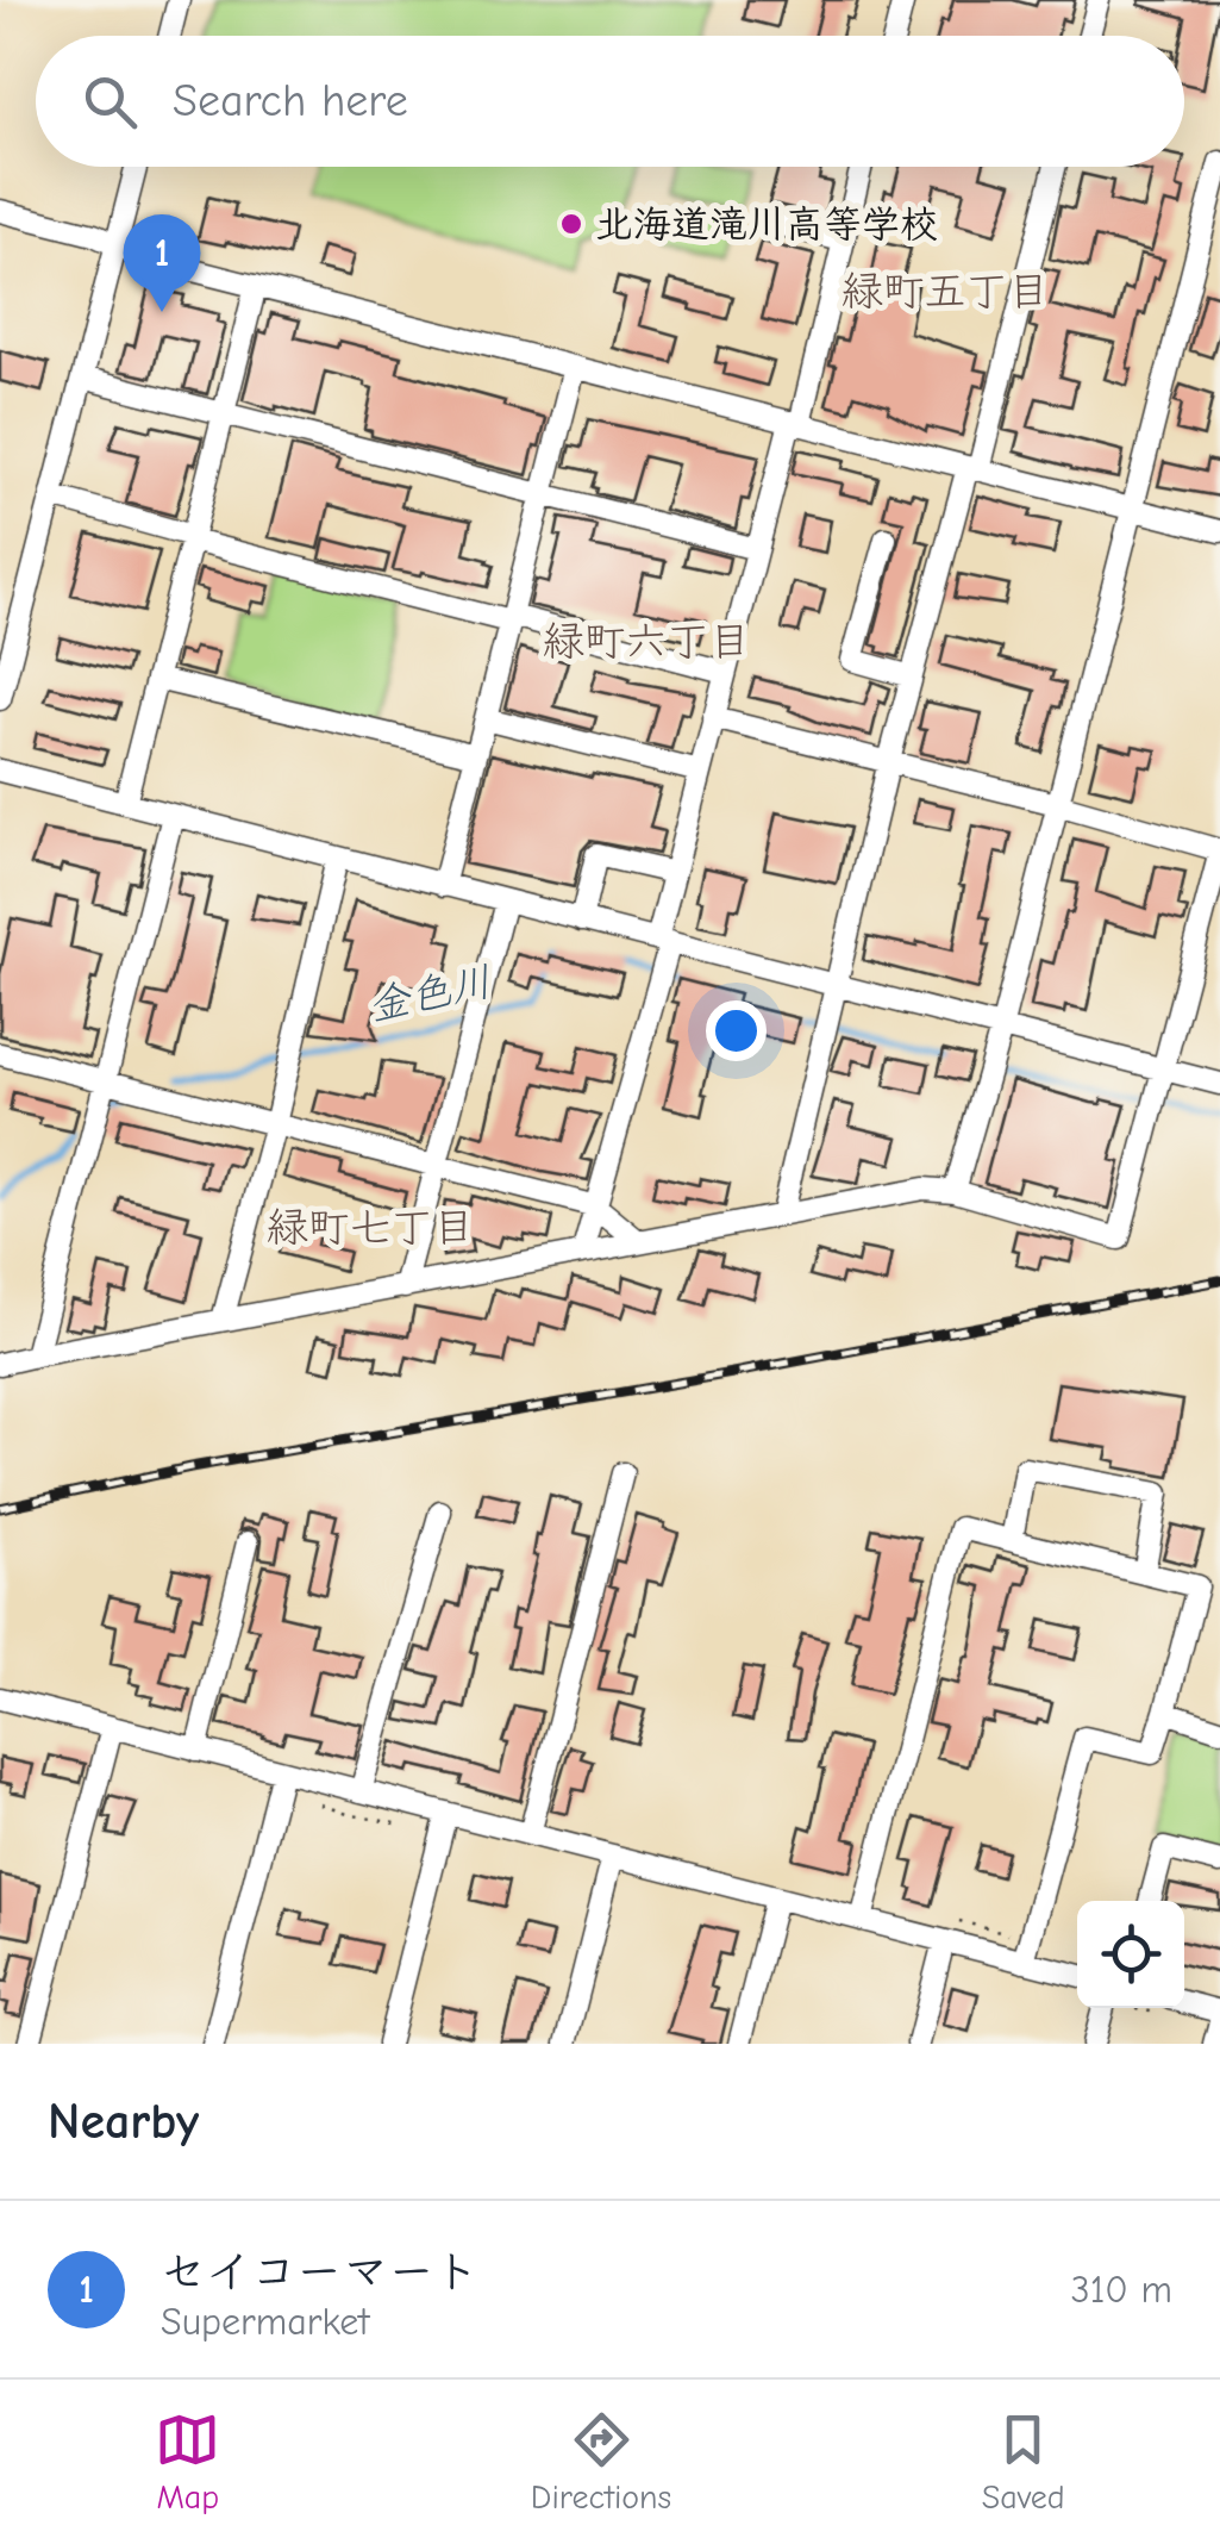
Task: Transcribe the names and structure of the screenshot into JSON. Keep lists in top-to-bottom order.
{
  "districts": ["緑町五丁目", "緑町六丁目", "緑町七丁目"],
  "water": ["金色川"],
  "places": ["北海道滝川高等学校"],
  "page": {
    "search": "Search here",
    "pins": "1",
    "heading": "Nearby",
    "list": [
      {
        "mark": "1",
        "name": "セイコーマート",
        "note": "Supermarket",
        "value": "310 m"
      }
    ],
    "nav": ["Map", "Directions", "Saved"]
  }
}
